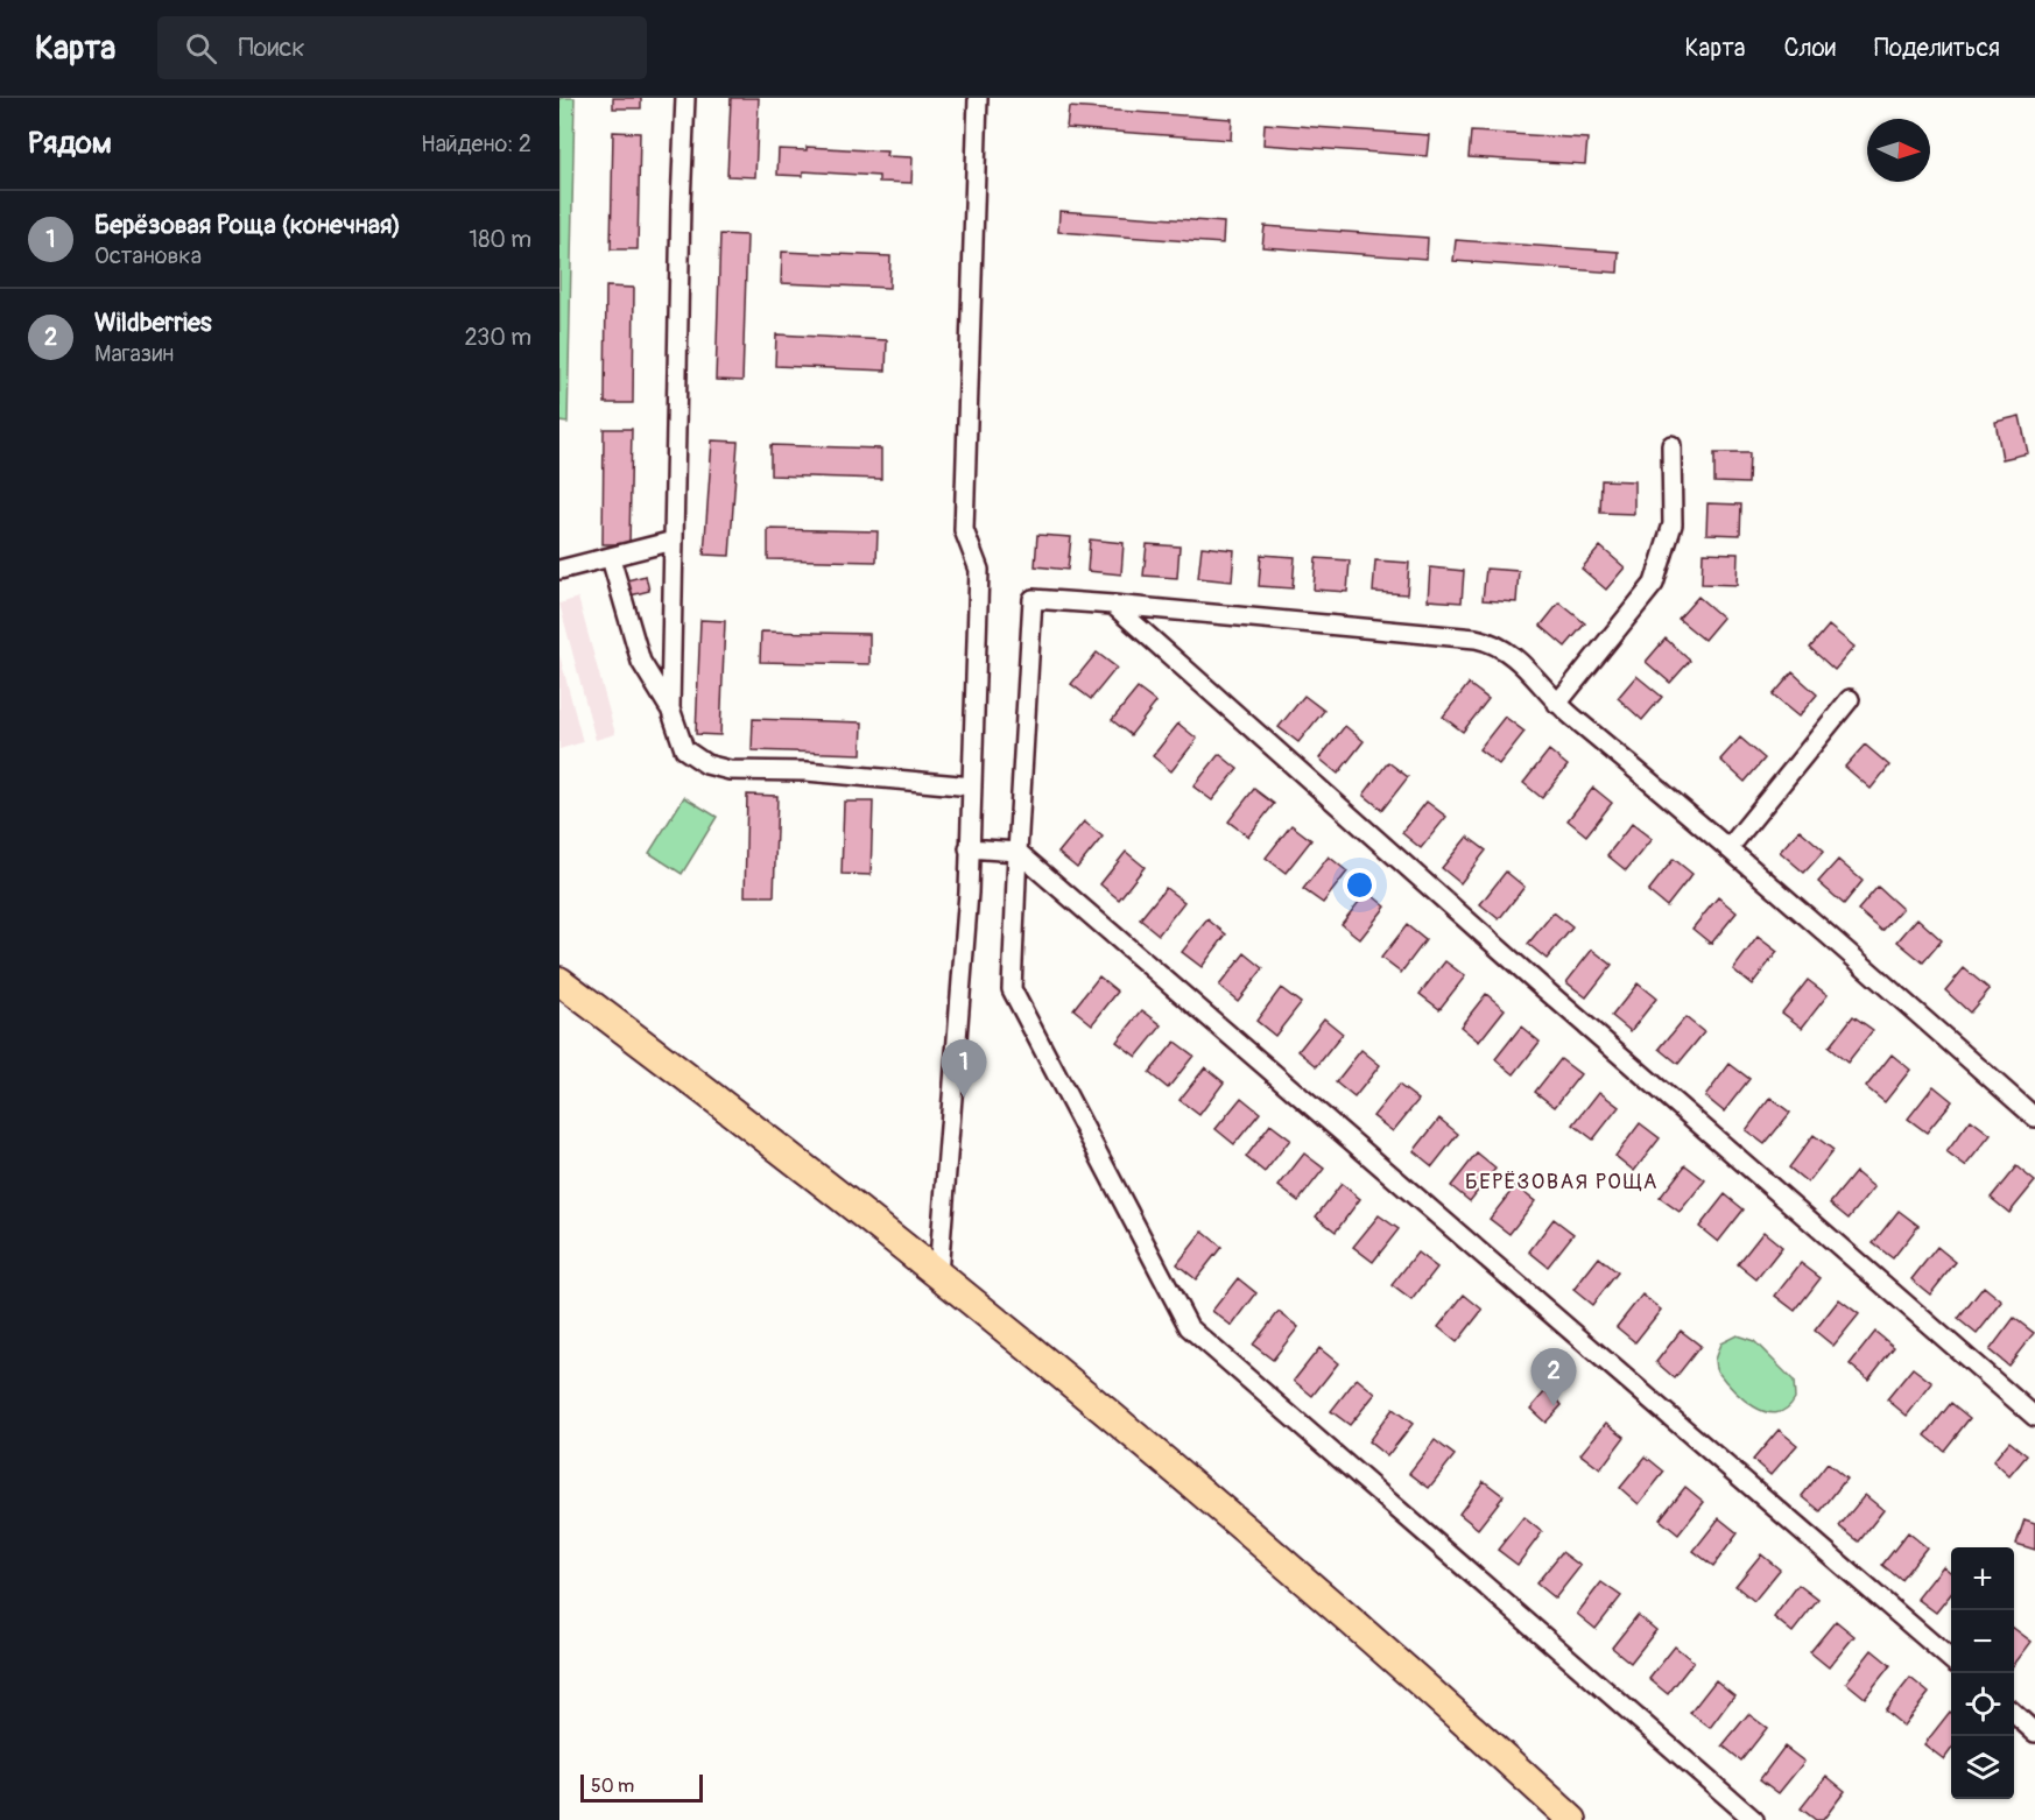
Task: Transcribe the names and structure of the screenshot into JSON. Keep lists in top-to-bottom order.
{
  "districts": ["БЕРЁЗОВАЯ РОЩА"],
  "scale_bar": "50 m",
  "north": "right",
  "page": {
    "header": "Карта",
    "search": "Поиск",
    "nav": ["Карта", "Слои", "Поделиться"],
    "heading": ["Рядом", "Найдено: 2"],
    "list": [
      {
        "mark": "1",
        "name": "Берёзовая Роща (конечная)",
        "note": "Остановка",
        "value": "180 m"
      },
      {
        "mark": "2",
        "name": "Wildberries",
        "note": "Магазин",
        "value": "230 m"
      }
    ],
    "pins": ["1", "2"],
    "map_buttons": ["+", "−"],
    "scale": "50 m"
  }
}
